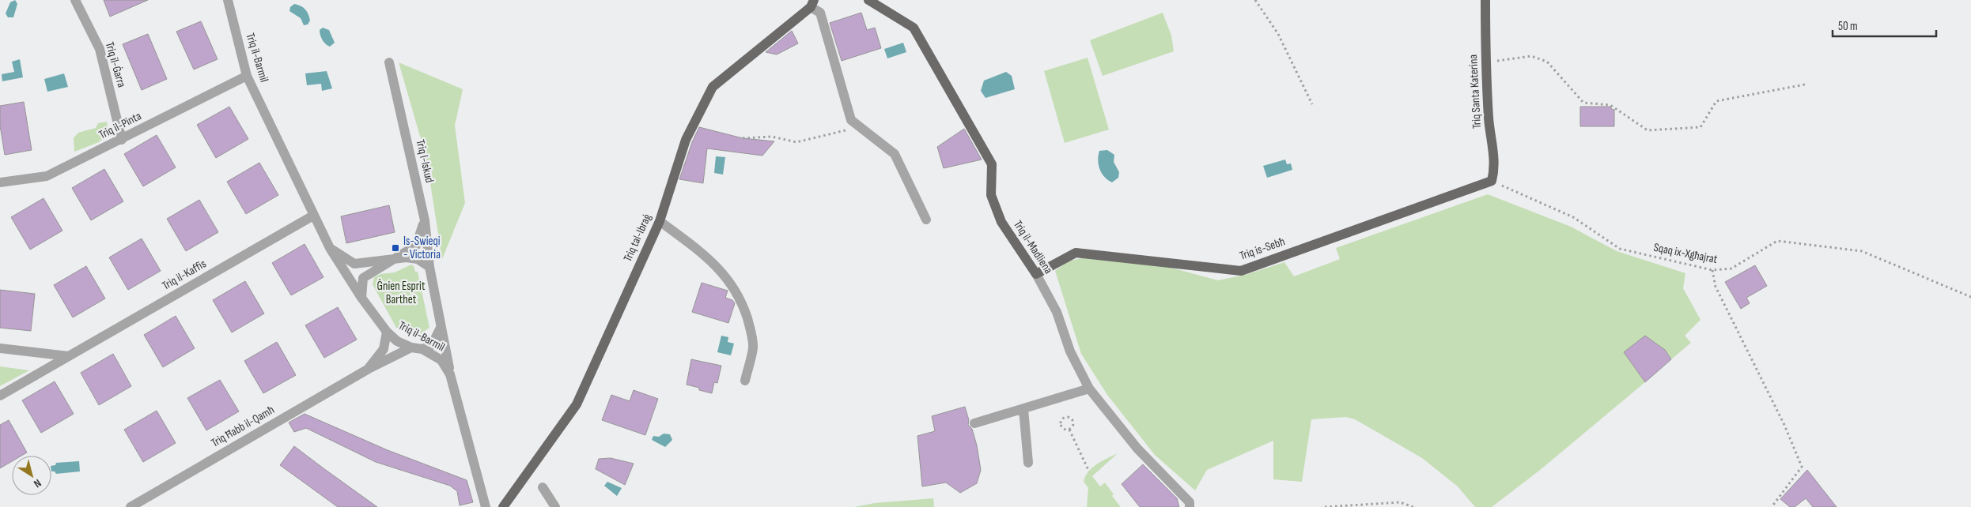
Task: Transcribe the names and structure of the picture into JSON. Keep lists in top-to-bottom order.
{
  "streets": {
    "main road": [
      "Triq Santa Katerina",
      "Triq tal-Ibraġ",
      "Triq il-Madliena",
      "Triq is-Sebħ"
    ],
    "street": [
      "Triq il-Barmil",
      "Triq il-Ġarra",
      "Triq il-Pinta",
      "Triq l-Iskud",
      "Triq il-Kaffis",
      "Triq Ħabb il-Qamħ"
    ],
    "path": ["Sqaq ix-Xgħajrat"]
  },
  "crossings": [
    ["Triq il-Barmil", "Triq il-Pinta"],
    ["Triq il-Barmil", "Triq l-Iskud"],
    ["Triq il-Barmil", "Triq il-Kaffis"],
    ["Triq il-Barmil", "Triq Ħabb il-Qamħ"],
    ["Triq il-Ġarra", "Triq il-Pinta"],
    ["Triq Santa Katerina", "Triq is-Sebħ"],
    ["Triq Santa Katerina", "Sqaq ix-Xgħajrat"],
    ["Triq l-Iskud", "Triq Ħabb il-Qamħ"],
    ["Triq il-Madliena", "Triq is-Sebħ"],
    ["Triq is-Sebħ", "Sqaq ix-Xgħajrat"]
  ],
  "parks": ["Ġnien Esprit Barthet"],
  "places": {
    "transit": ["Is-Swieqi - Victoria"]
  },
  "scale_bar": "50 m",
  "north": "bottom right"
}
